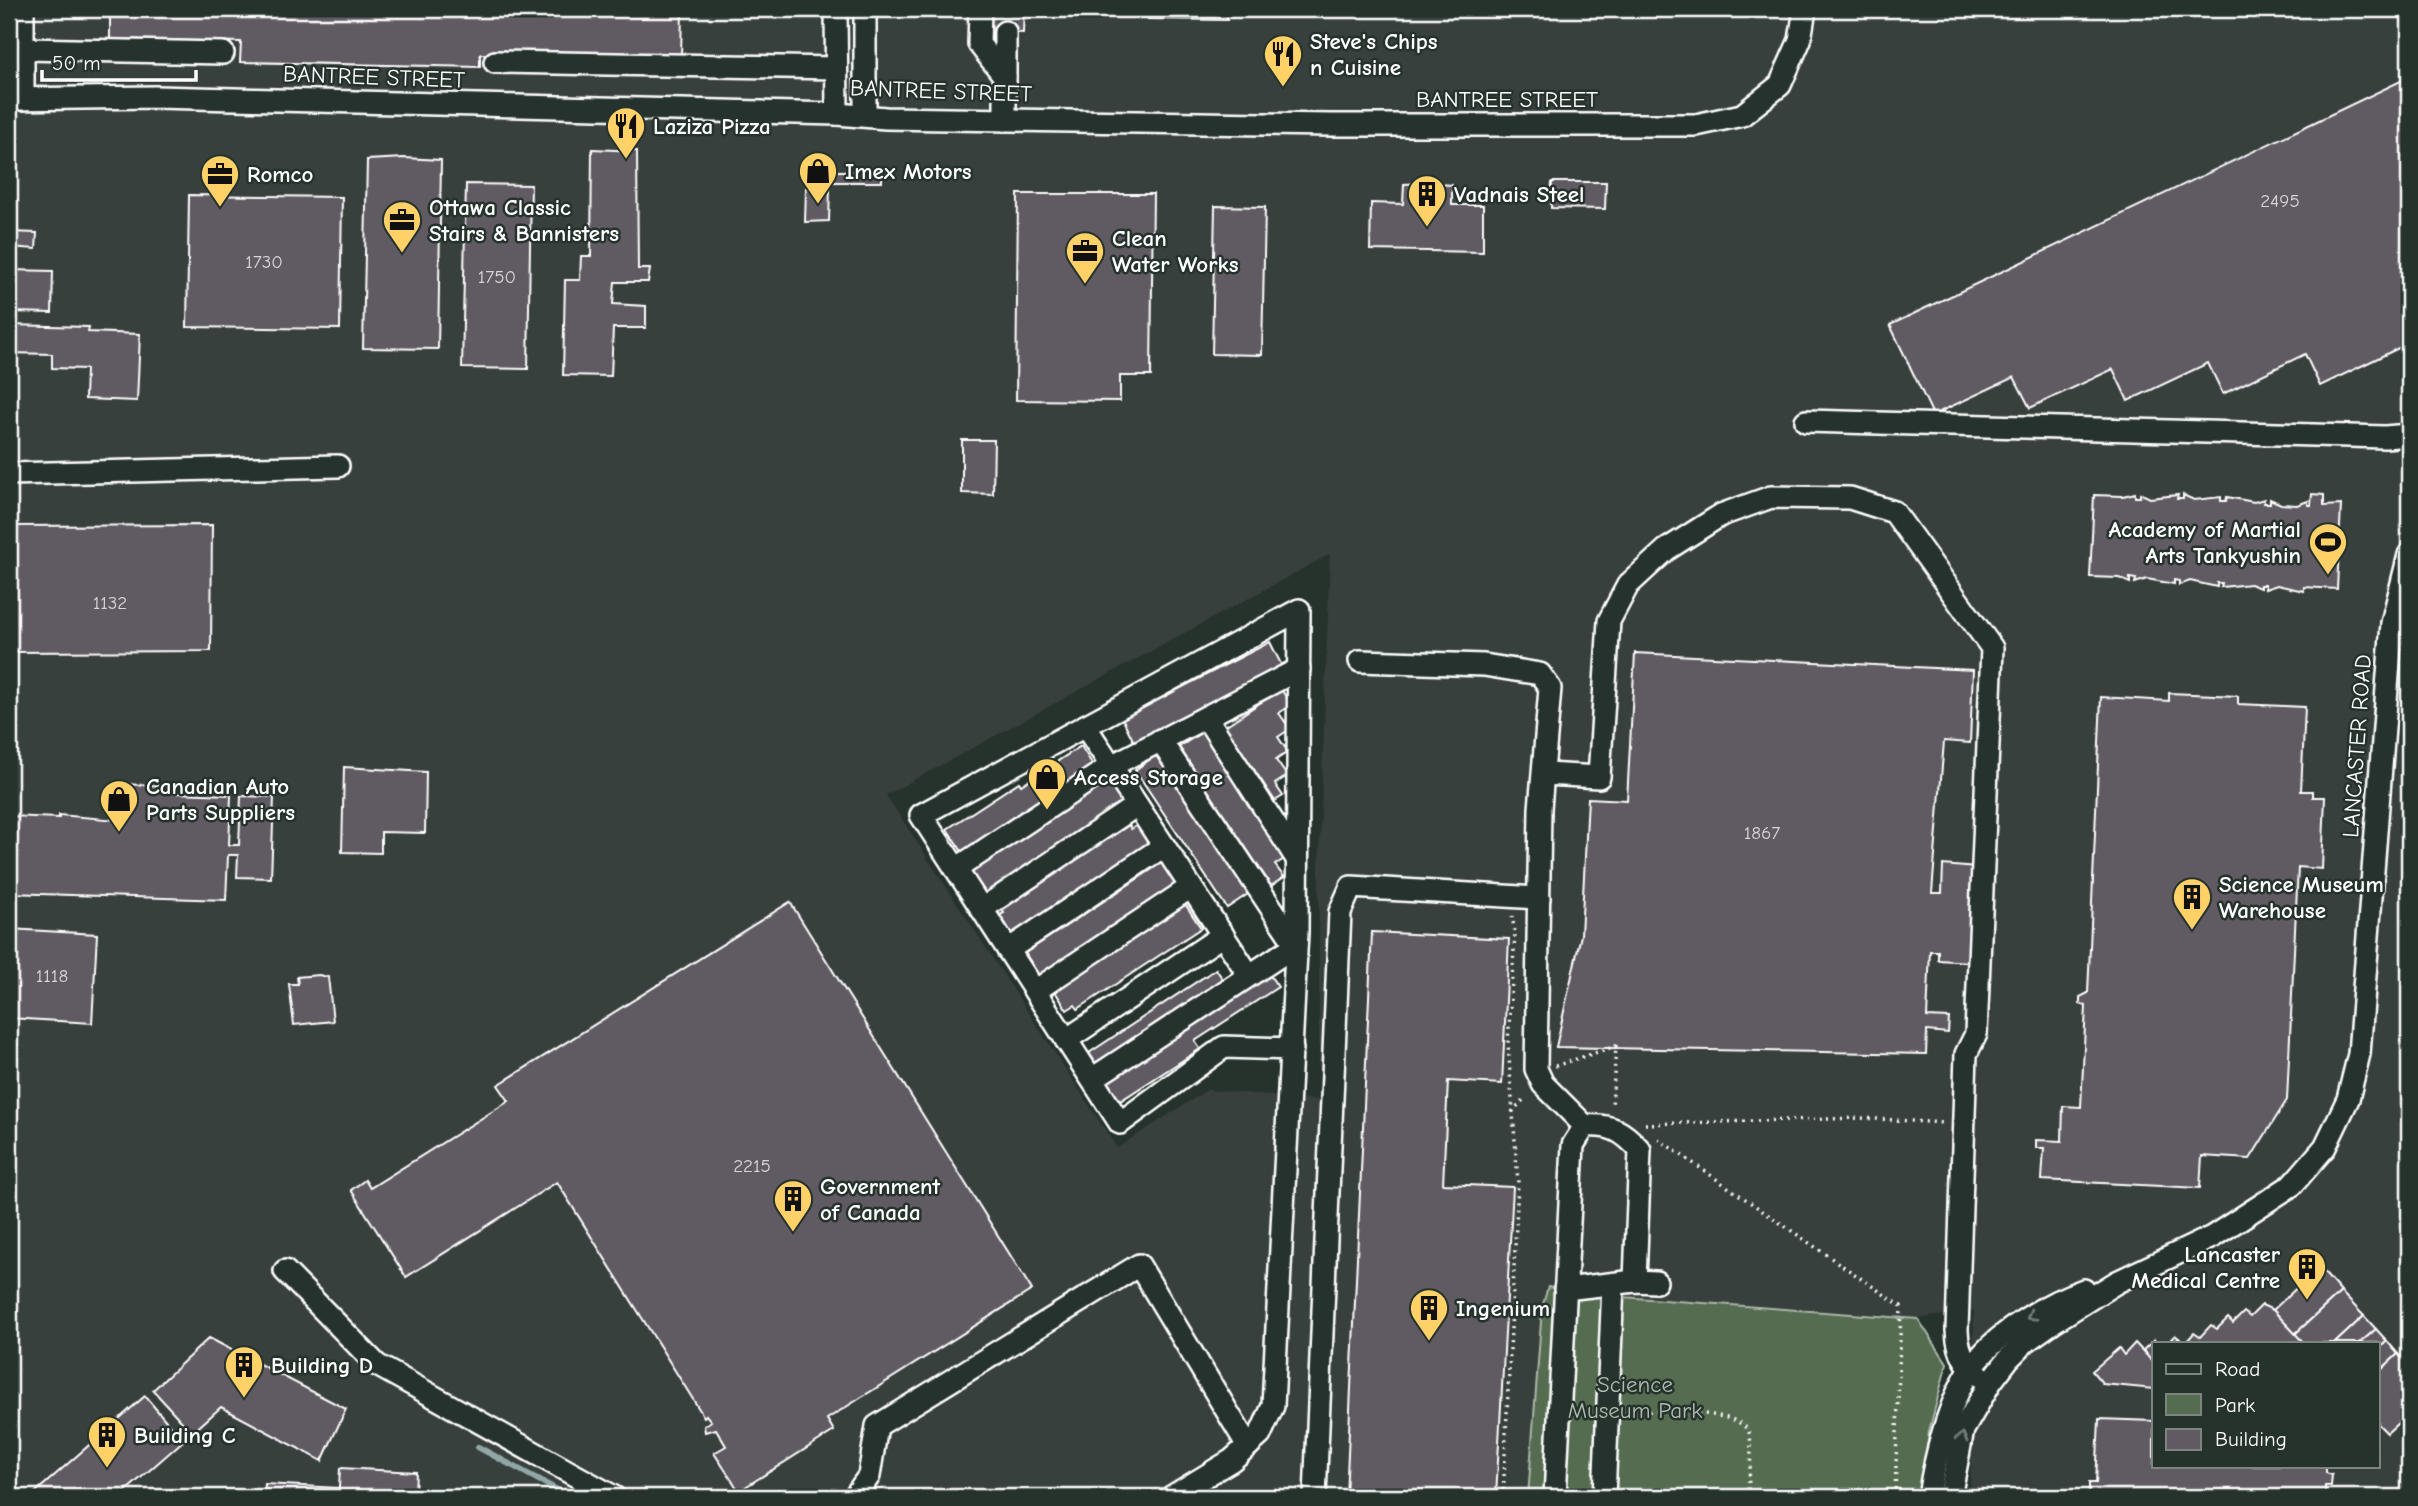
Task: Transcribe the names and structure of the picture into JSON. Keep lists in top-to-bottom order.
{
  "streets": {
    "street": ["BANTREE STREET", "LANCASTER ROAD"]
  },
  "parks": ["Science Museum Park"],
  "places": {
    "restaurant": ["Steve's Chips n Cuisine", "Laziza Pizza"],
    "shop": ["Imex Motors", "Access Storage", "Canadian Auto Parts Suppliers"],
    "office": ["Romco", "Ottawa Classic Stairs & Bannisters", "Clean Water Works"],
    "building": [
      "Vadnais Steel",
      "Science Museum Warehouse",
      "Government of Canada",
      "Lancaster Medical Centre",
      "Ingenium",
      "Building D",
      "Building C"
    ],
    "sports": ["Academy of Martial Arts Tankyushin"]
  },
  "house_numbers": [
    "2495",
    "1730",
    "1750",
    "1132",
    "1867",
    "1118",
    "2215"
  ],
  "legend": ["Road", "Park", "Building"],
  "scale_bar": "50 m"
}
